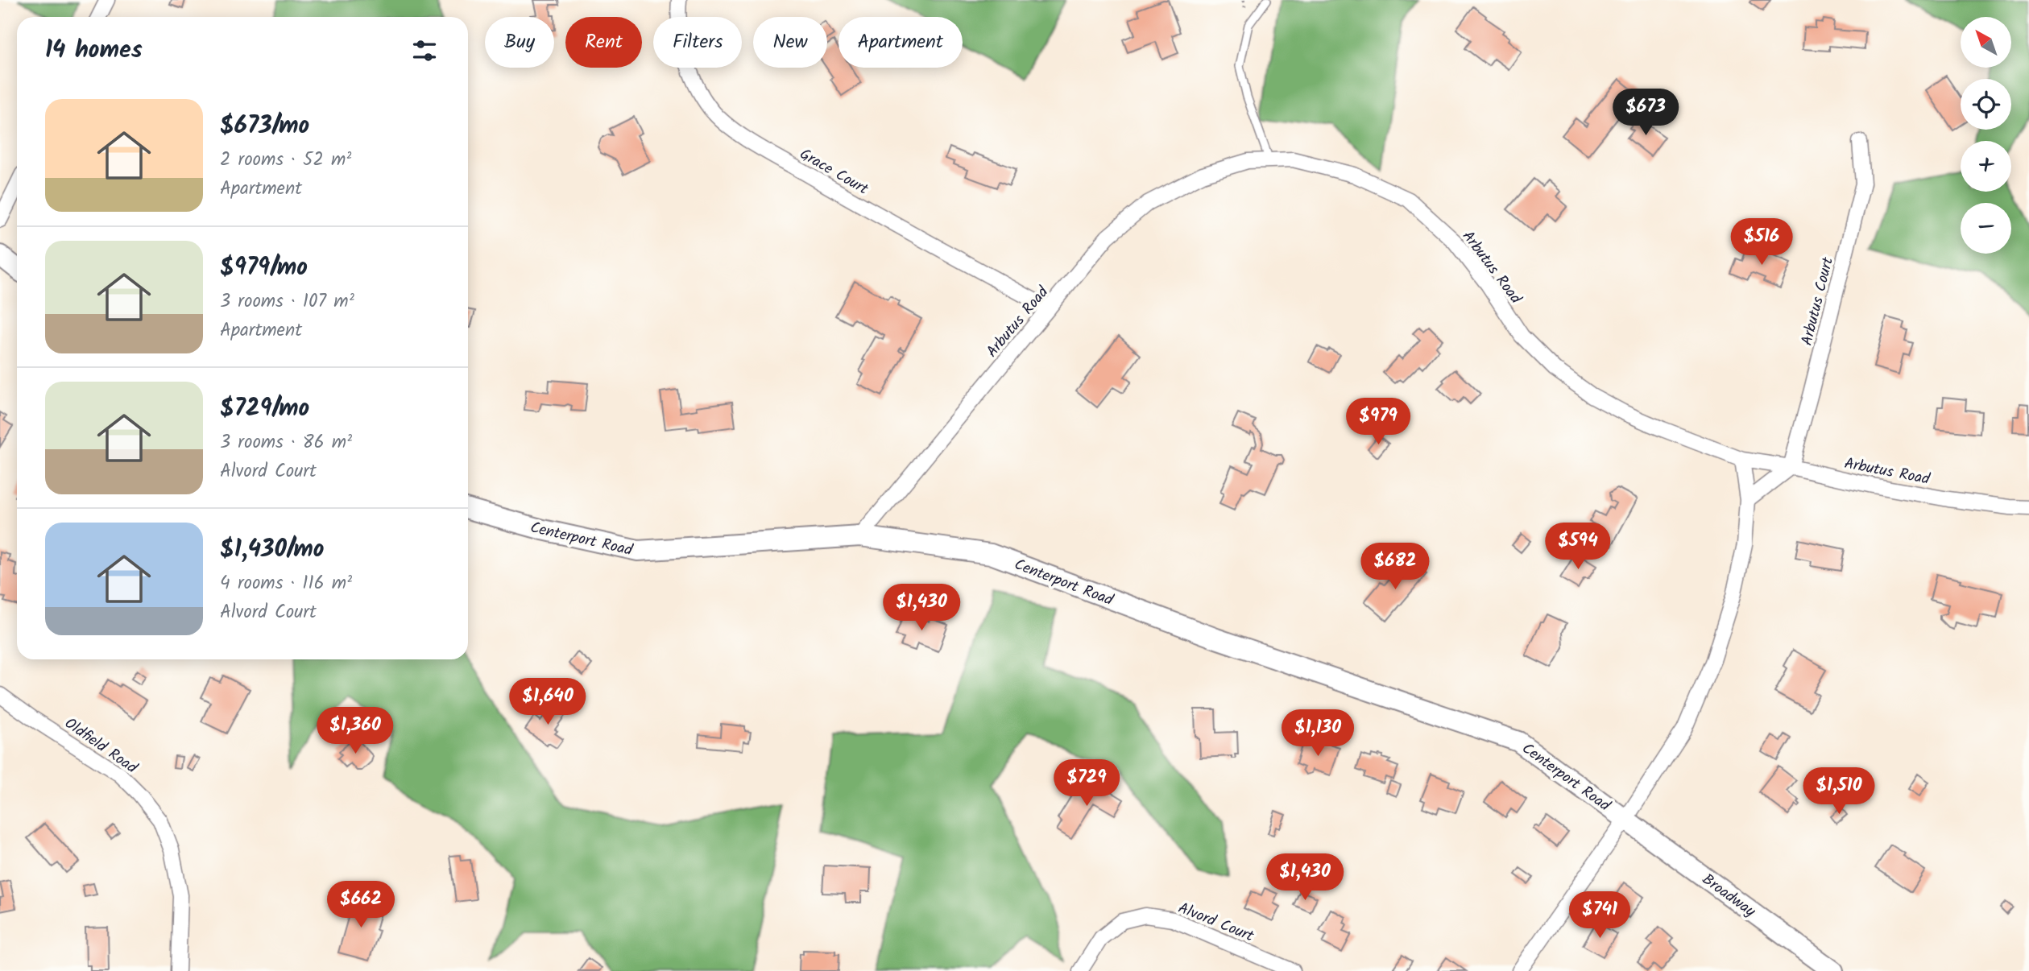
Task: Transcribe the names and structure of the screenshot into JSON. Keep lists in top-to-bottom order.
{
  "streets": {
    "main road": ["Centerport Road", "Broadway"],
    "street": [
      "Grace Court",
      "Arbutus Road",
      "Arbutus Court",
      "Oldfield Road",
      "Alvord Court"
    ]
  },
  "crossings": [
    ["Grace Court", "Arbutus Road"],
    ["Arbutus Road", "Arbutus Court"],
    ["Arbutus Road", "Centerport Road"],
    ["Centerport Road", "Broadway"]
  ],
  "north": "top left",
  "page": {
    "map_buttons": ["+", "−"],
    "chip": [
      "Buy",
      "Rent",
      "Filters",
      "New",
      "Apartment"
    ],
    "heading": "14 homes",
    "list": [
      {
        "name": "$673/mo",
        "note": "2 rooms · 52 m² · Apartment"
      },
      {
        "name": "$979/mo",
        "note": "3 rooms · 107 m² · Apartment"
      },
      {
        "name": "$729/mo",
        "note": "3 rooms · 86 m² · Alvord Court"
      },
      {
        "name": "$1,430/mo",
        "note": "4 rooms · 116 m² · Alvord Court"
      }
    ],
    "price": [
      "$673",
      "$516",
      "$979",
      "$594",
      "$682",
      "$1,430",
      "$1,640",
      "$1,360",
      "$1,130",
      "$729",
      "$1,510",
      "$1,430",
      "$662",
      "$741"
    ]
  }
}
